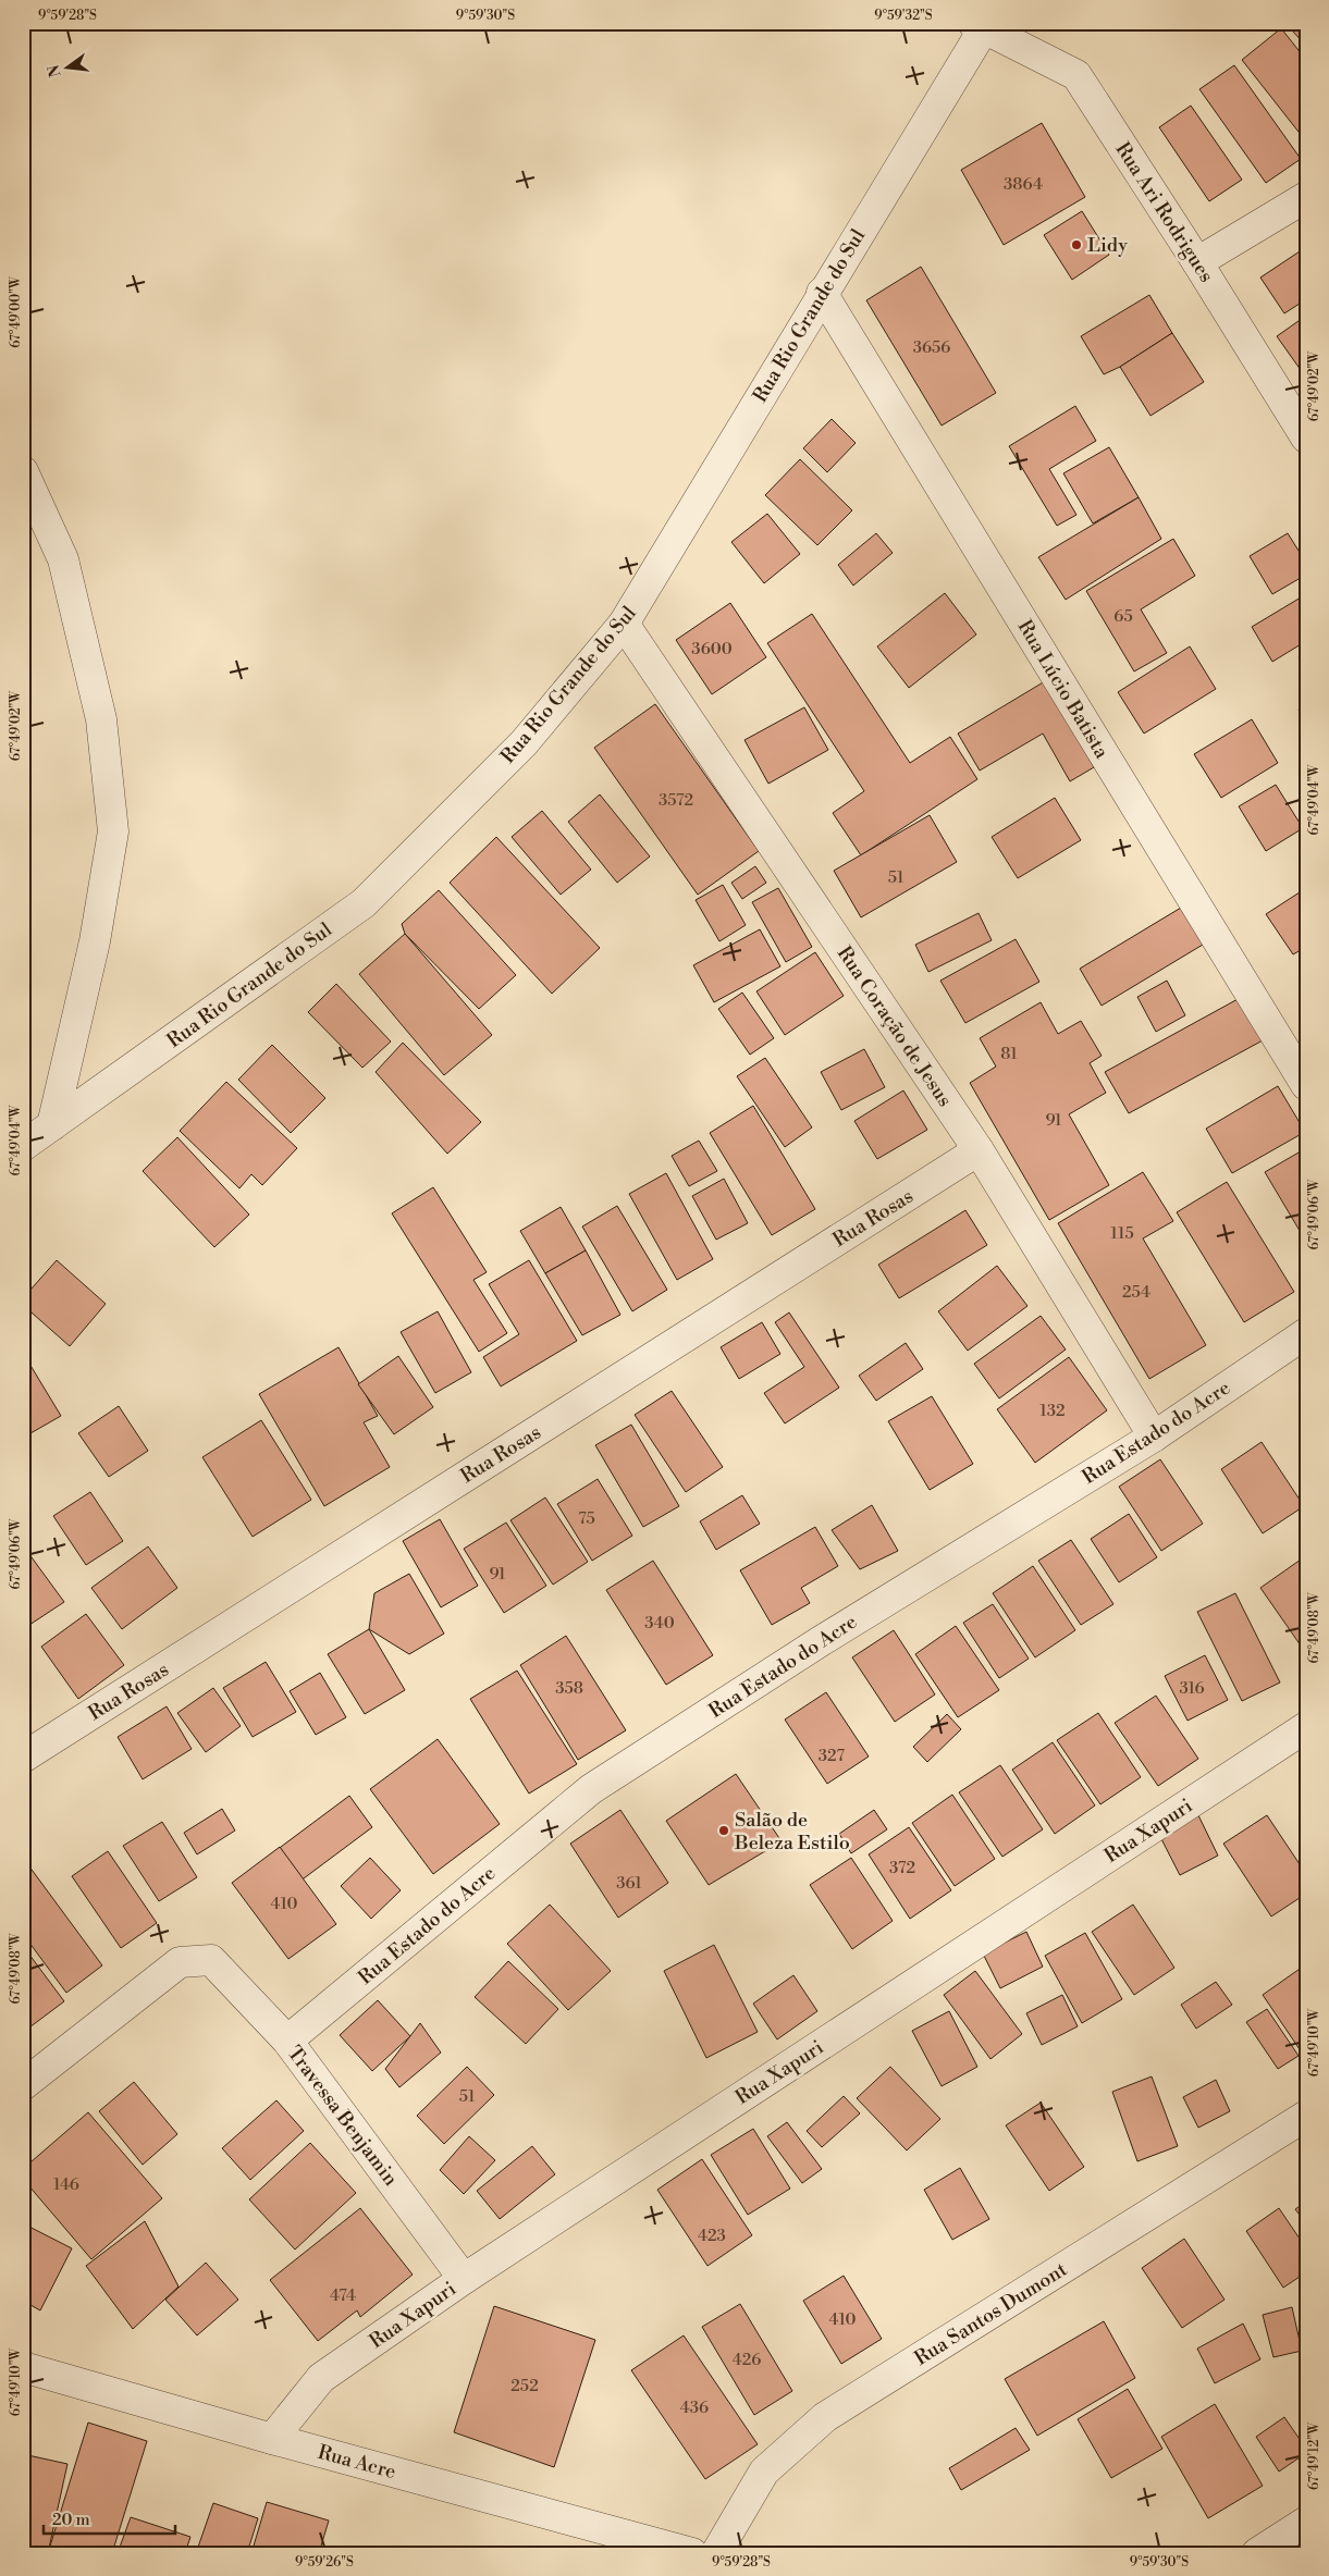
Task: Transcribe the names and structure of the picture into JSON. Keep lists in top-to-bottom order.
{
  "streets": {
    "street": [
      "Rua Ari Rodrigues",
      "Rua Rio Grande do Sul",
      "Rua Lúcio Batista",
      "Rua Coração de Jesus",
      "Rua Rosas",
      "Rua Estado do Acre",
      "Rua Xapuri",
      "Travessa Benjamin",
      "Rua Santos Dumont",
      "Rua Acre"
    ]
  },
  "crossings": [
    ["Rua Ari Rodrigues", "Rua Rio Grande do Sul"],
    ["Rua Rio Grande do Sul", "Rua Lúcio Batista"],
    ["Rua Rio Grande do Sul", "Rua Coração de Jesus"],
    ["Rua Coração de Jesus", "Rua Rosas"],
    ["Rua Coração de Jesus", "Rua Estado do Acre"],
    ["Rua Estado do Acre", "Travessa Benjamin"],
    ["Rua Xapuri", "Travessa Benjamin"],
    ["Rua Xapuri", "Rua Acre"]
  ],
  "places": ["Lidy", "Salão de Beleza Estilo"],
  "house_numbers": [
    "3864",
    "3656",
    "65",
    "3600",
    "3572",
    "51",
    "81",
    "91",
    "115",
    "254",
    "132",
    "75",
    "91",
    "340",
    "358",
    "316",
    "327",
    "372",
    "361",
    "410",
    "51",
    "146",
    "423",
    "474",
    "410",
    "426",
    "252",
    "436"
  ],
  "scale_bar": "20 m",
  "north": "left",
  "coordinates": [
    "9°59'28\"S",
    "9°59'30\"S",
    "9°59'32\"S",
    "67°49'00\"W",
    "67°49'02\"W",
    "67°49'04\"W",
    "67°49'06\"W",
    "67°49'08\"W",
    "67°49'10\"W",
    "67°49'12\"W",
    "9°59'26\"S"
  ]
}
